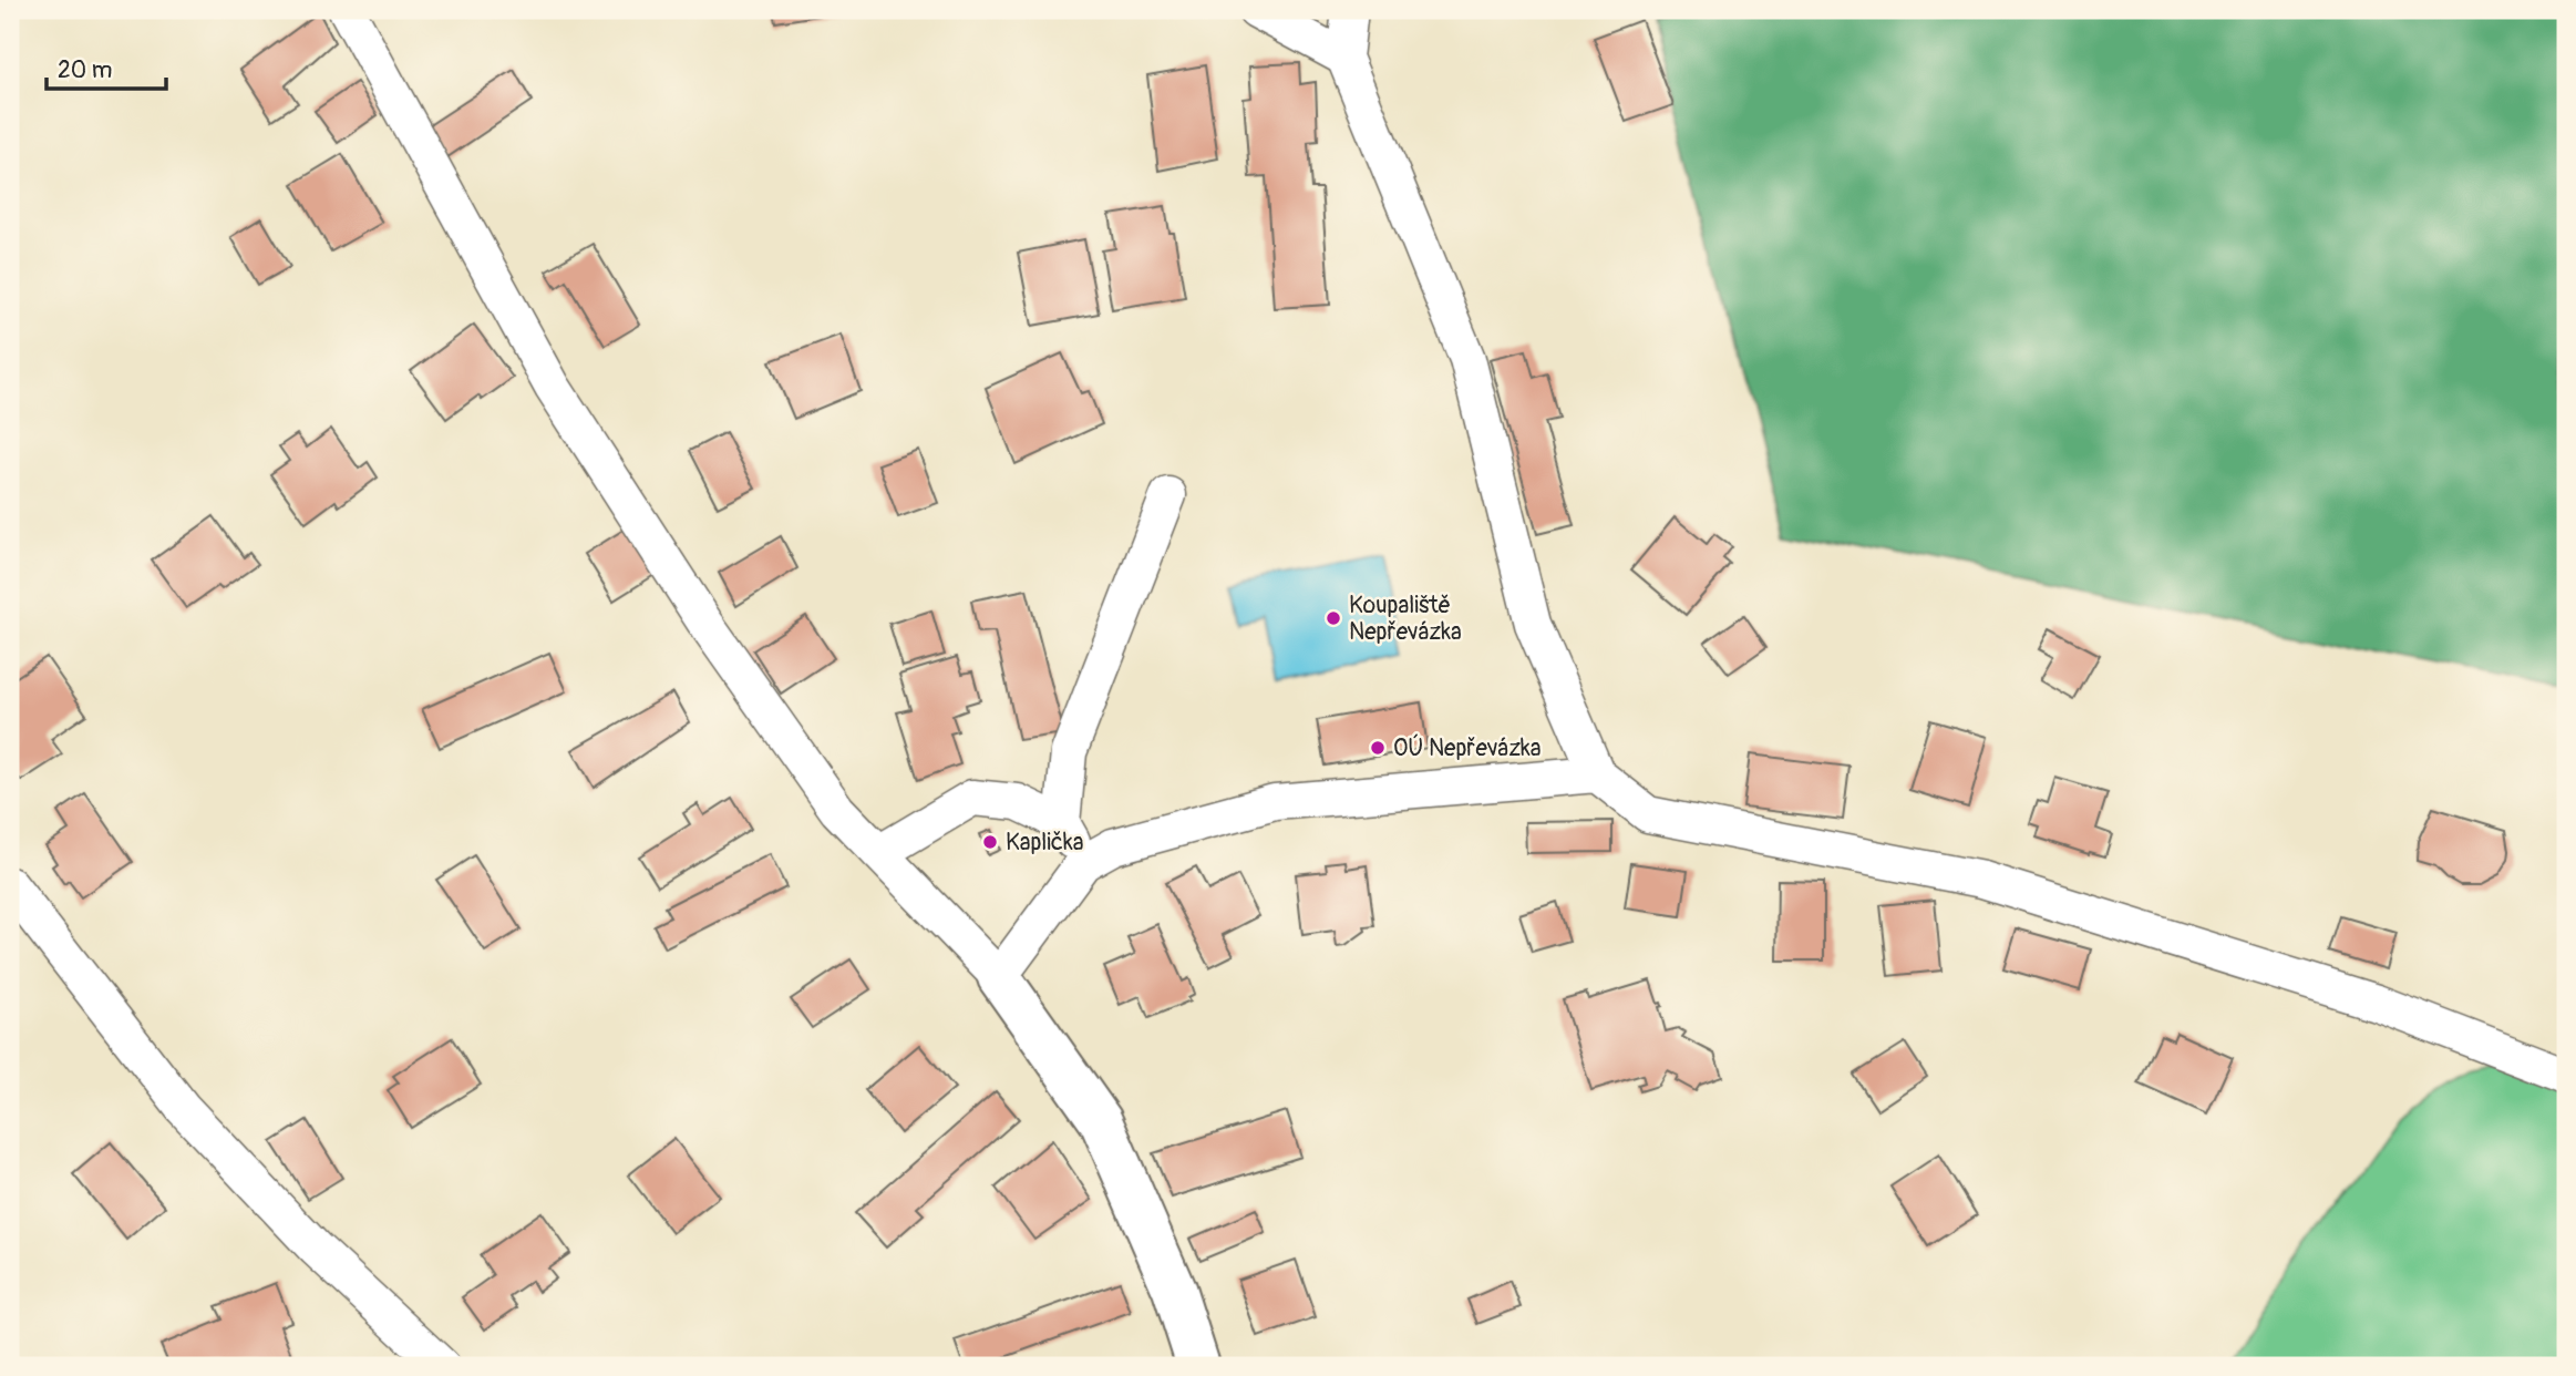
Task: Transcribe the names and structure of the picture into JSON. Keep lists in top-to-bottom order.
{
  "places": ["Koupaliště Nepřevázka", "OÚ Nepřevázka", "Kaplička"],
  "scale_bar": "20 m"
}
